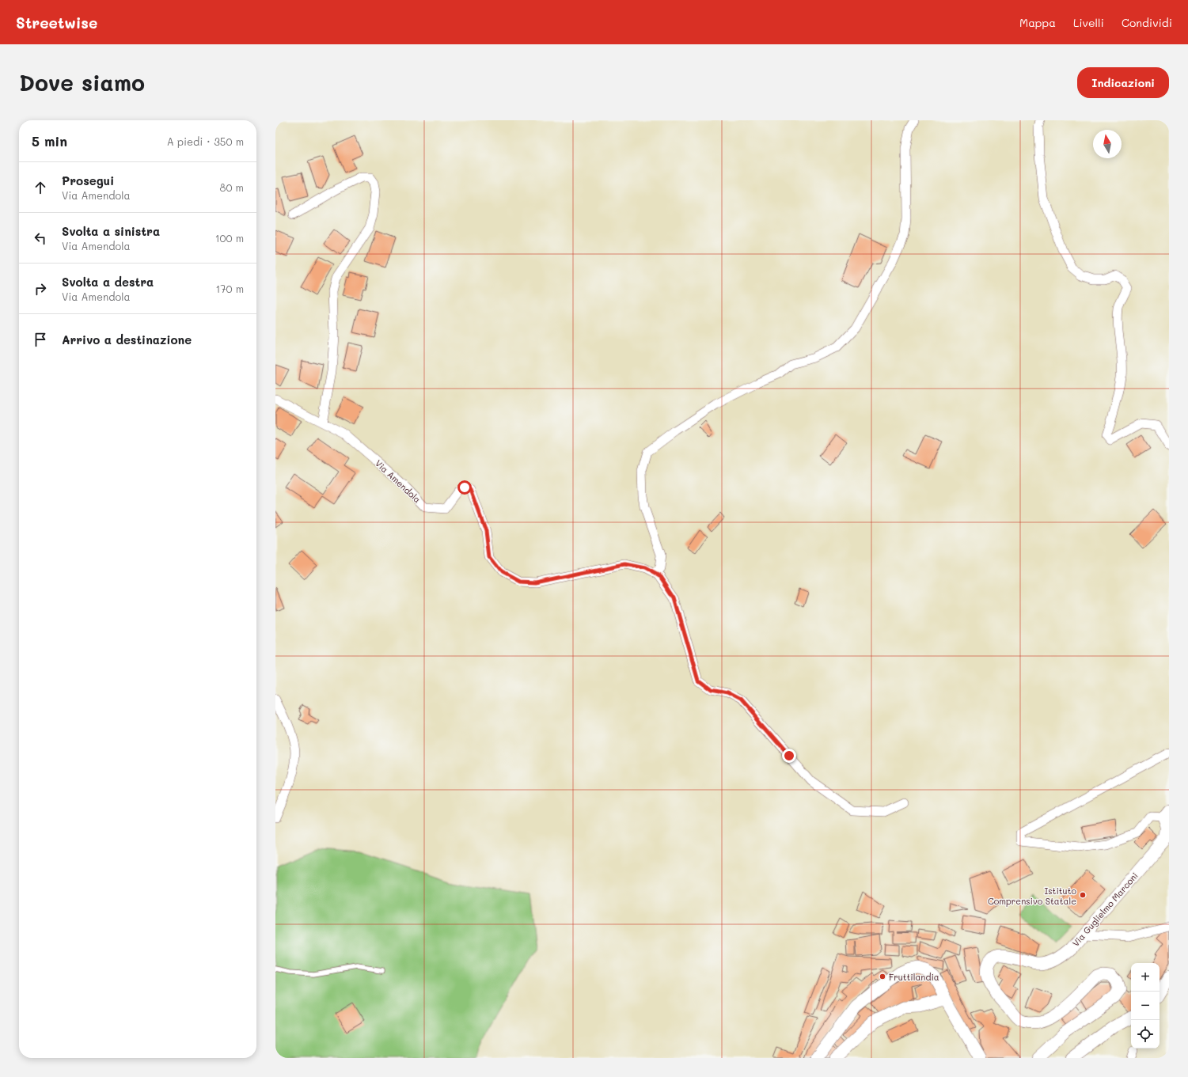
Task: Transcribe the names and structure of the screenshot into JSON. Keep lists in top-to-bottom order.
{
  "streets": {
    "street": ["Via Amendola", "Via Guglielmo Marconi"]
  },
  "places": ["Istituto Comprensivo Statale", "Fruttilandia"],
  "north": "top",
  "page": {
    "header": "Streetwise",
    "nav": ["Mappa", "Livelli", "Condividi"],
    "buttons": "Indicazioni",
    "title": "Dove siamo",
    "heading": ["5 min", "A piedi · 350 m"],
    "list": [
      ["Prosegui", "Via Amendola", "80 m"],
      ["Svolta a sinistra", "Via Amendola", "100 m"],
      ["Svolta a destra", "Via Amendola", "170 m"],
      "Arrivo a destinazione"
    ],
    "map_buttons": ["+", "−"]
  }
}
